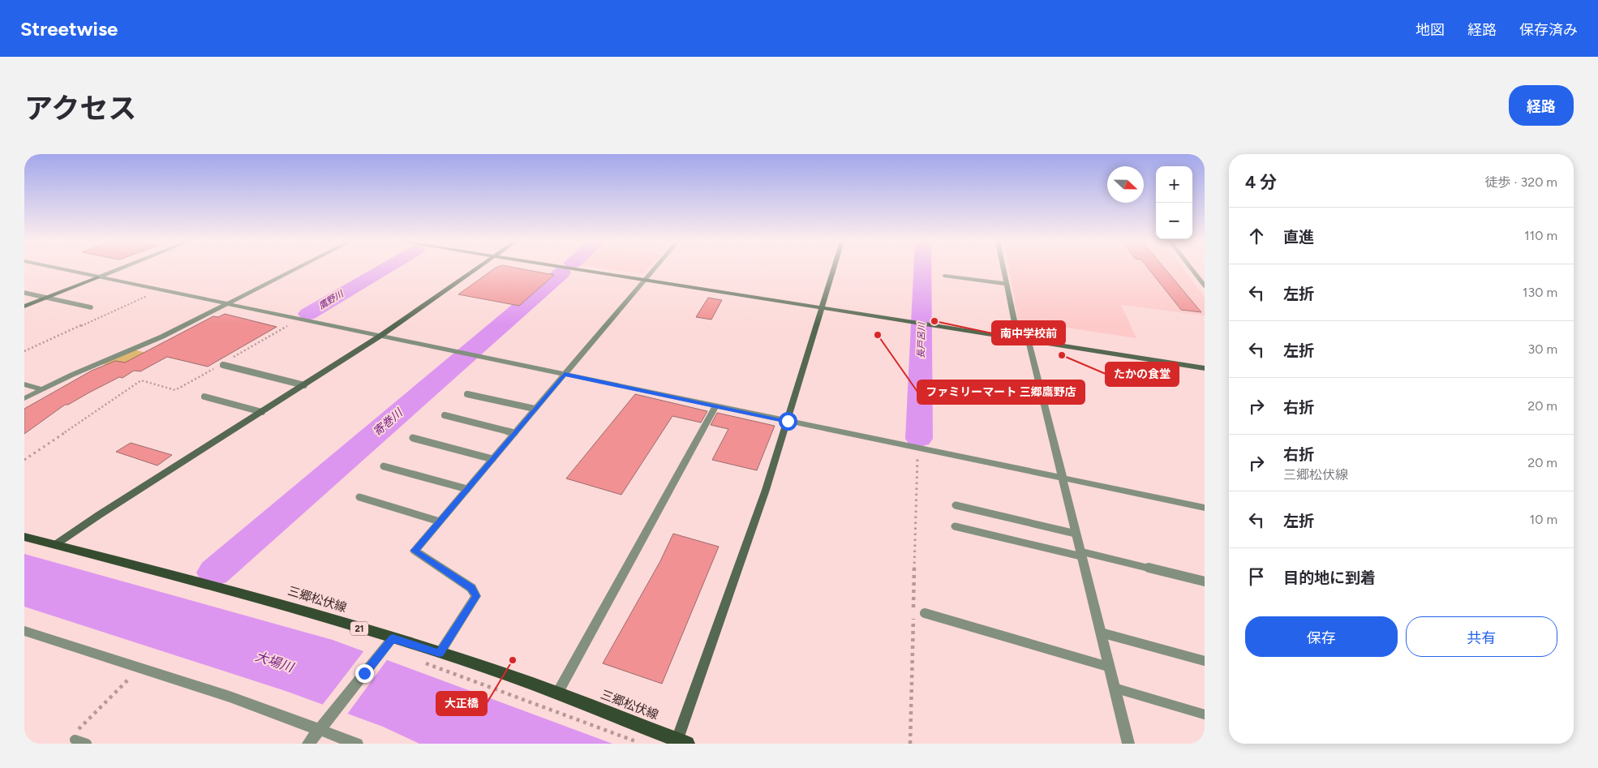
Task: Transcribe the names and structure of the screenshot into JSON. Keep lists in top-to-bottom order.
{
  "streets": {
    "main road": ["三郷松伏線", "21"]
  },
  "water": [
    "鷹野川",
    "長戸呂川",
    "寄巻川",
    "大場川"
  ],
  "places": [
    "南中学校前",
    "ファミリーマート 三郷鷹野店",
    "たかの食堂",
    "大正橋"
  ],
  "north": "right",
  "page": {
    "header": "Streetwise",
    "nav": ["地図", "経路", "保存済み"],
    "title": "アクセス",
    "buttons": [
      "経路",
      ["保存", "共有"]
    ],
    "heading": ["4 分", "徒歩 · 320 m"],
    "map_buttons": ["+", "−"],
    "list": [
      ["直進", "110 m"],
      ["左折", "130 m"],
      ["左折", "30 m"],
      ["右折", "20 m"],
      ["右折", "三郷松伏線", "20 m"],
      ["左折", "10 m"],
      "目的地に到着"
    ]
  }
}
